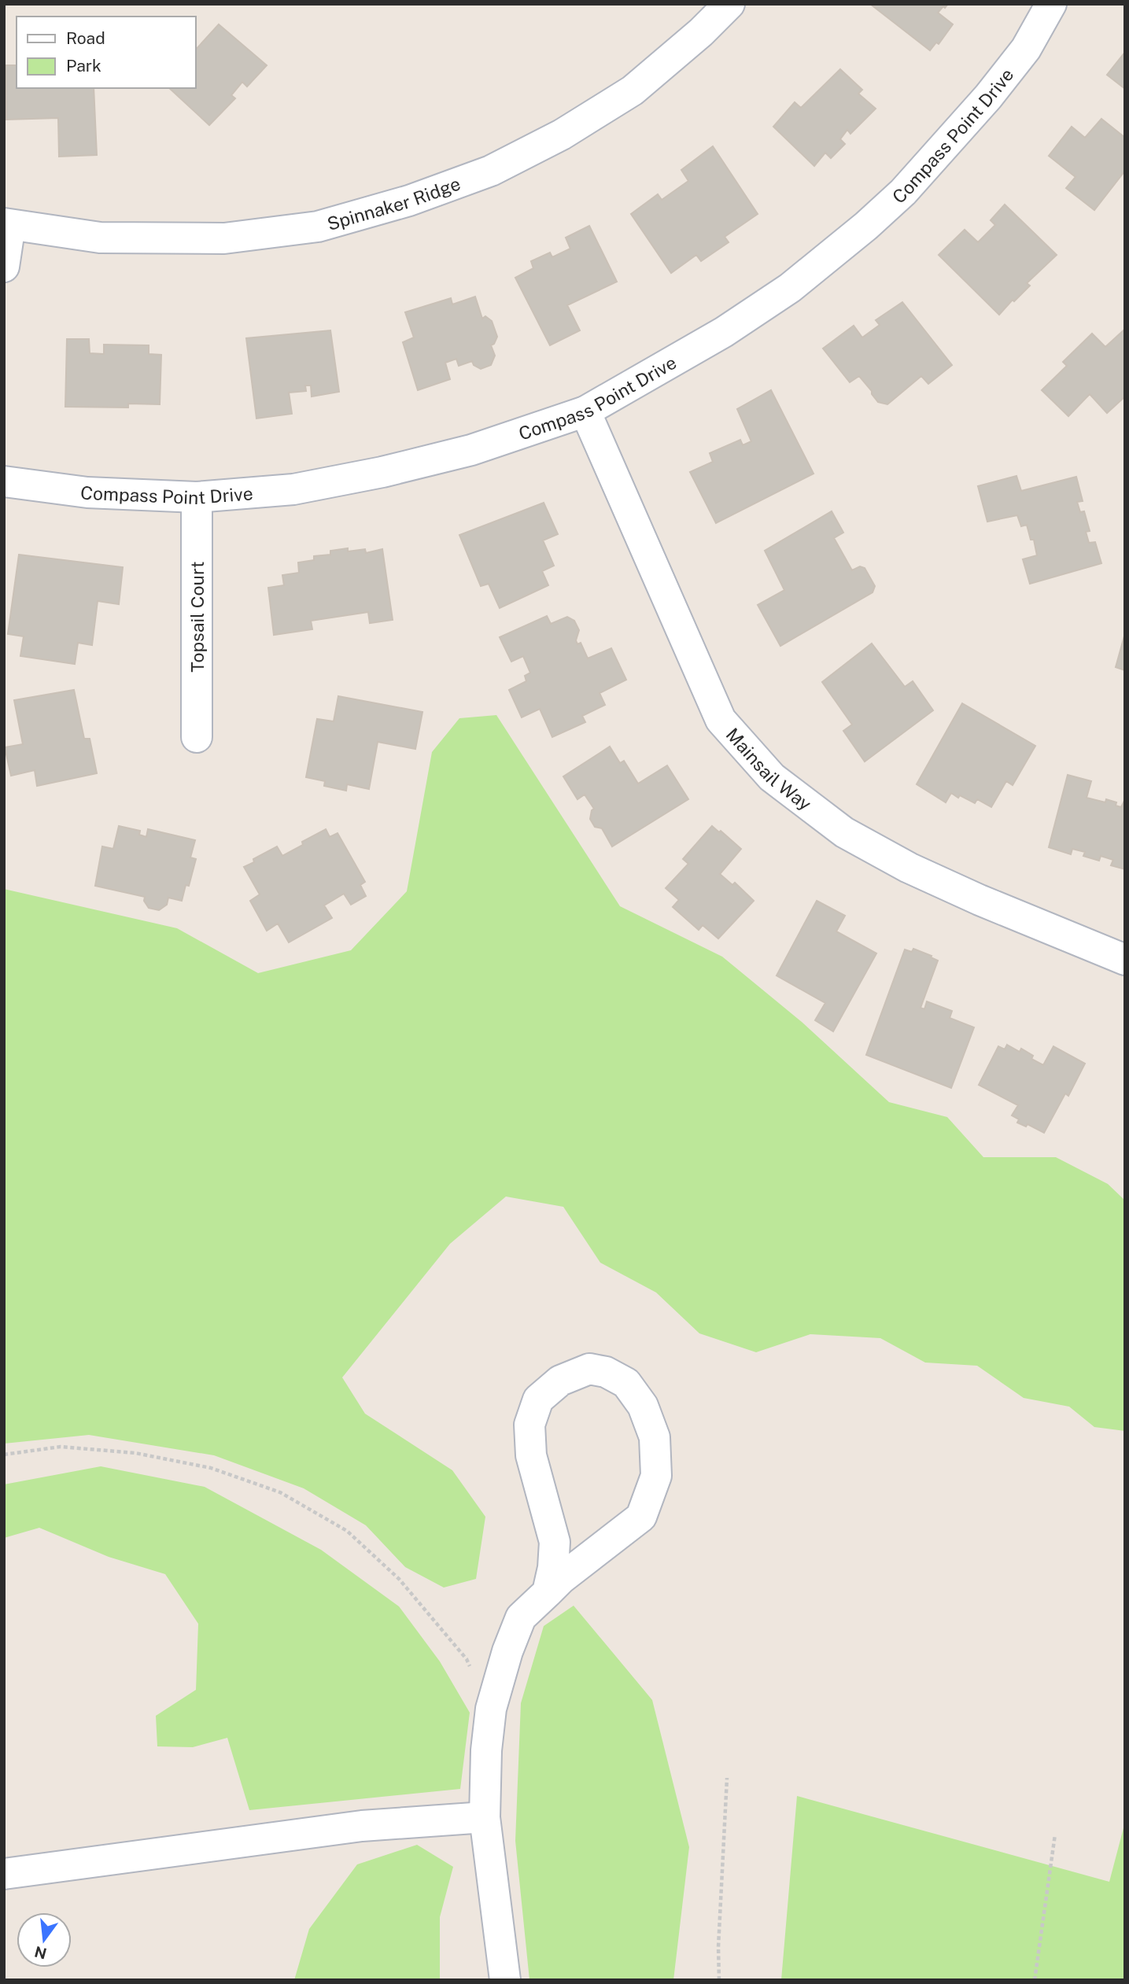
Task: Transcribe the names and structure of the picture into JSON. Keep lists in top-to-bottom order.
{
  "streets": {
    "street": [
      "Compass Point Drive",
      "Spinnaker Ridge",
      "Topsail Court",
      "Mainsail Way"
    ]
  },
  "crossings": [
    ["Compass Point Drive", "Topsail Court"],
    ["Compass Point Drive", "Mainsail Way"]
  ],
  "legend": ["Road", "Park"],
  "north": "bottom"
}
